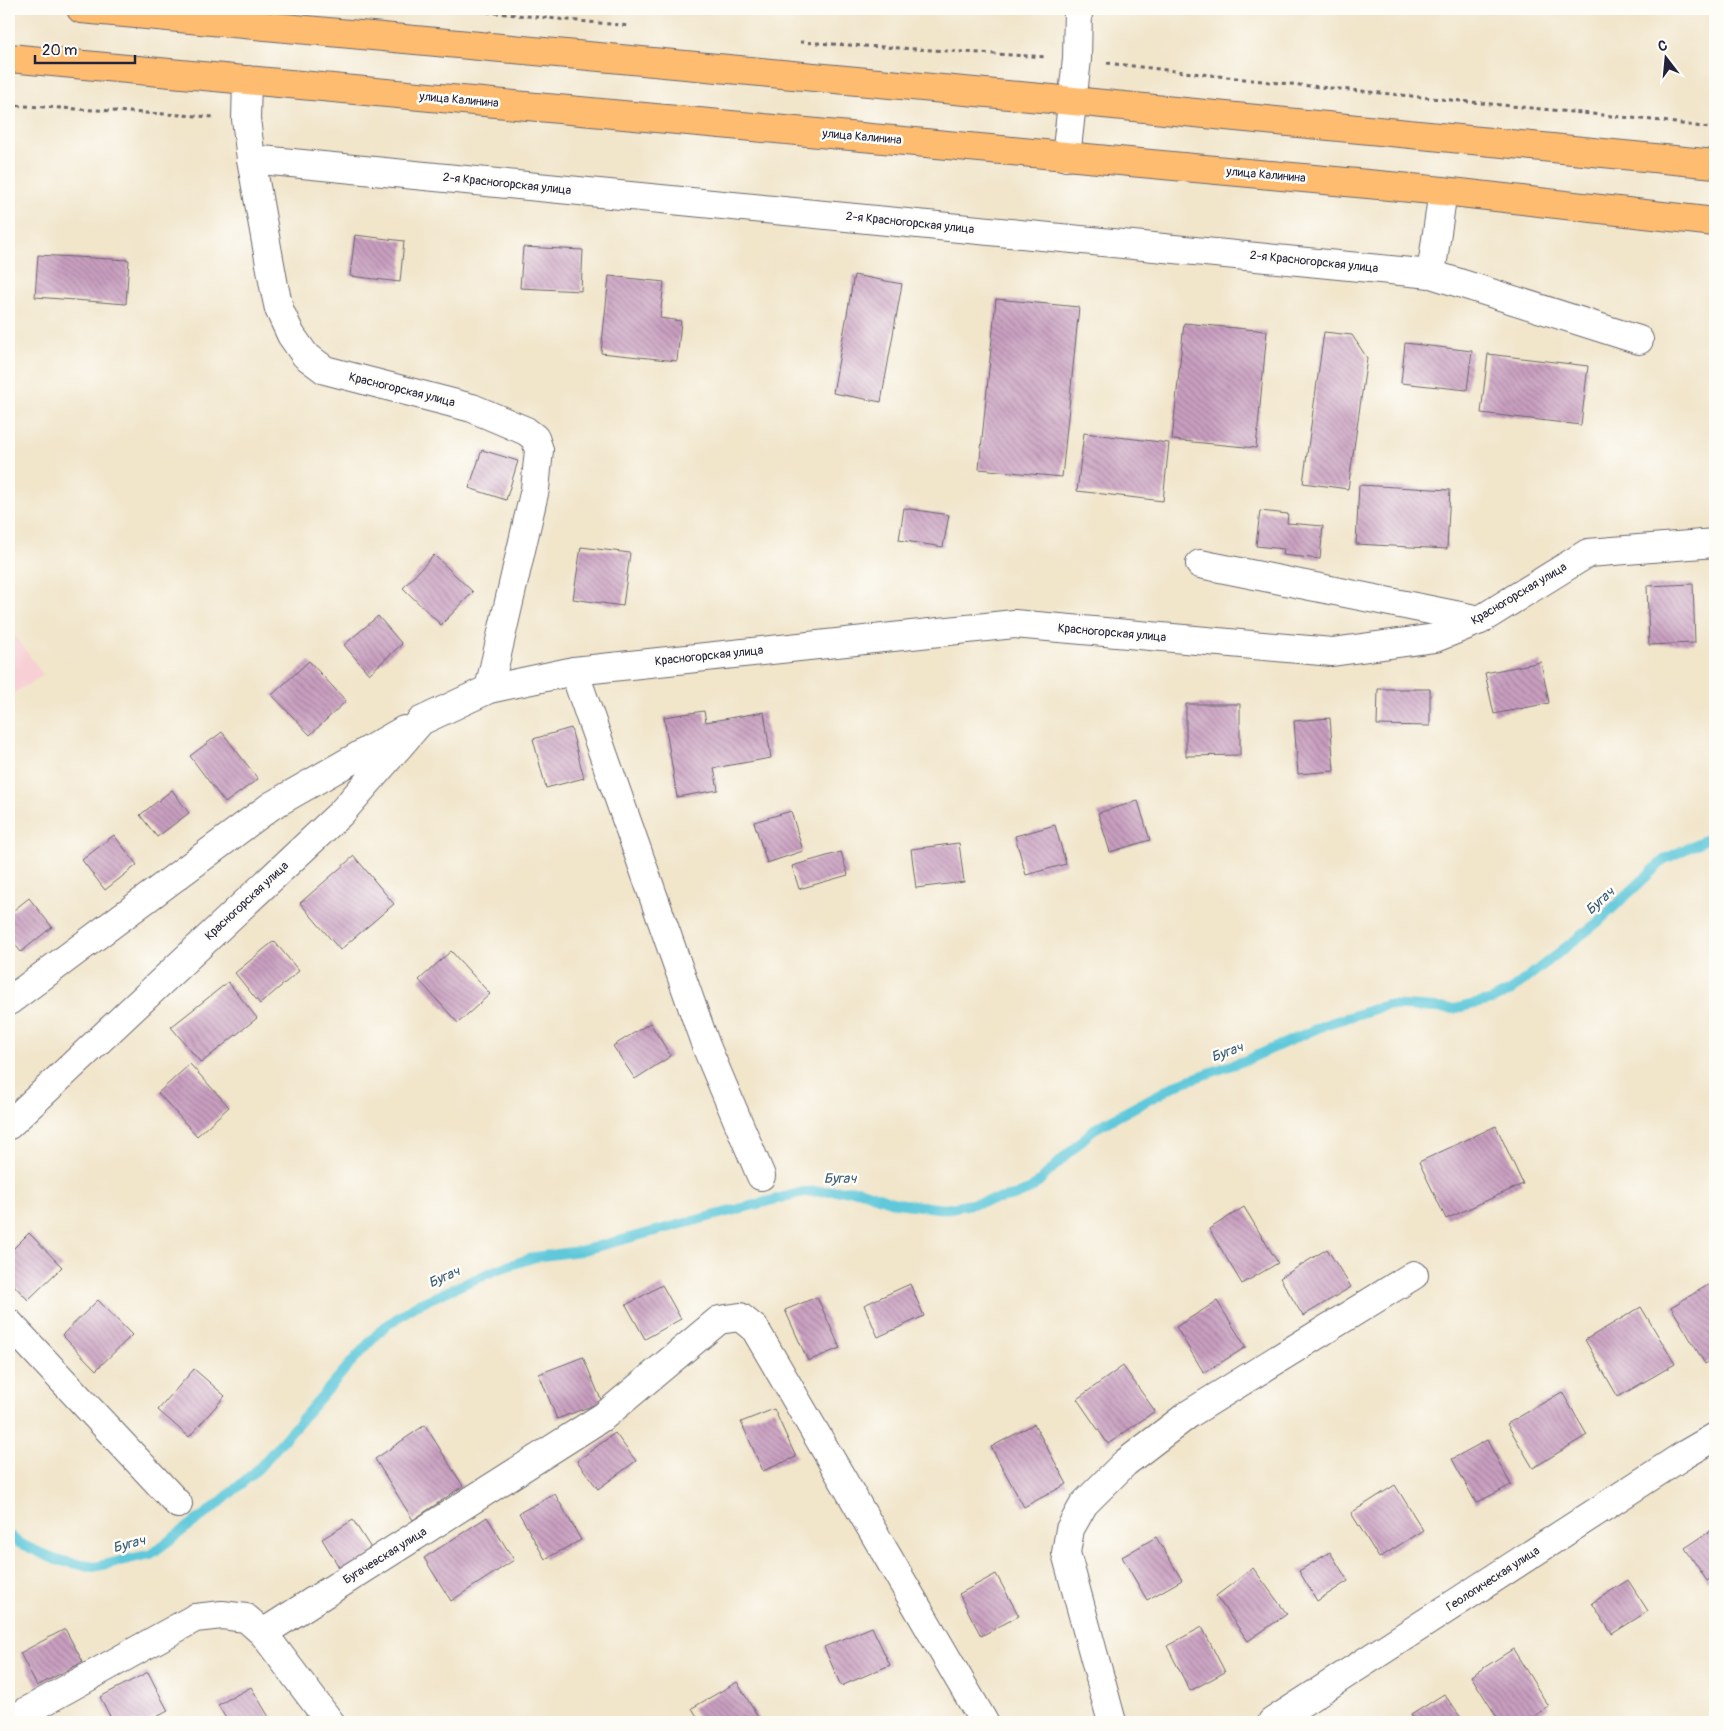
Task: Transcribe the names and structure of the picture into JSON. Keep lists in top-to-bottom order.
{
  "streets": {
    "main road": ["улица Калинина"],
    "street": [
      "2-я Красногорская улица",
      "Красногорская улица",
      "Бугачевская улица",
      "Геологическая улица"
    ]
  },
  "crossings": [
    ["2-я Красногорская улица", "Красногорская улица"]
  ],
  "water": ["Бугач"],
  "scale_bar": "20 m",
  "north": "top"
}
